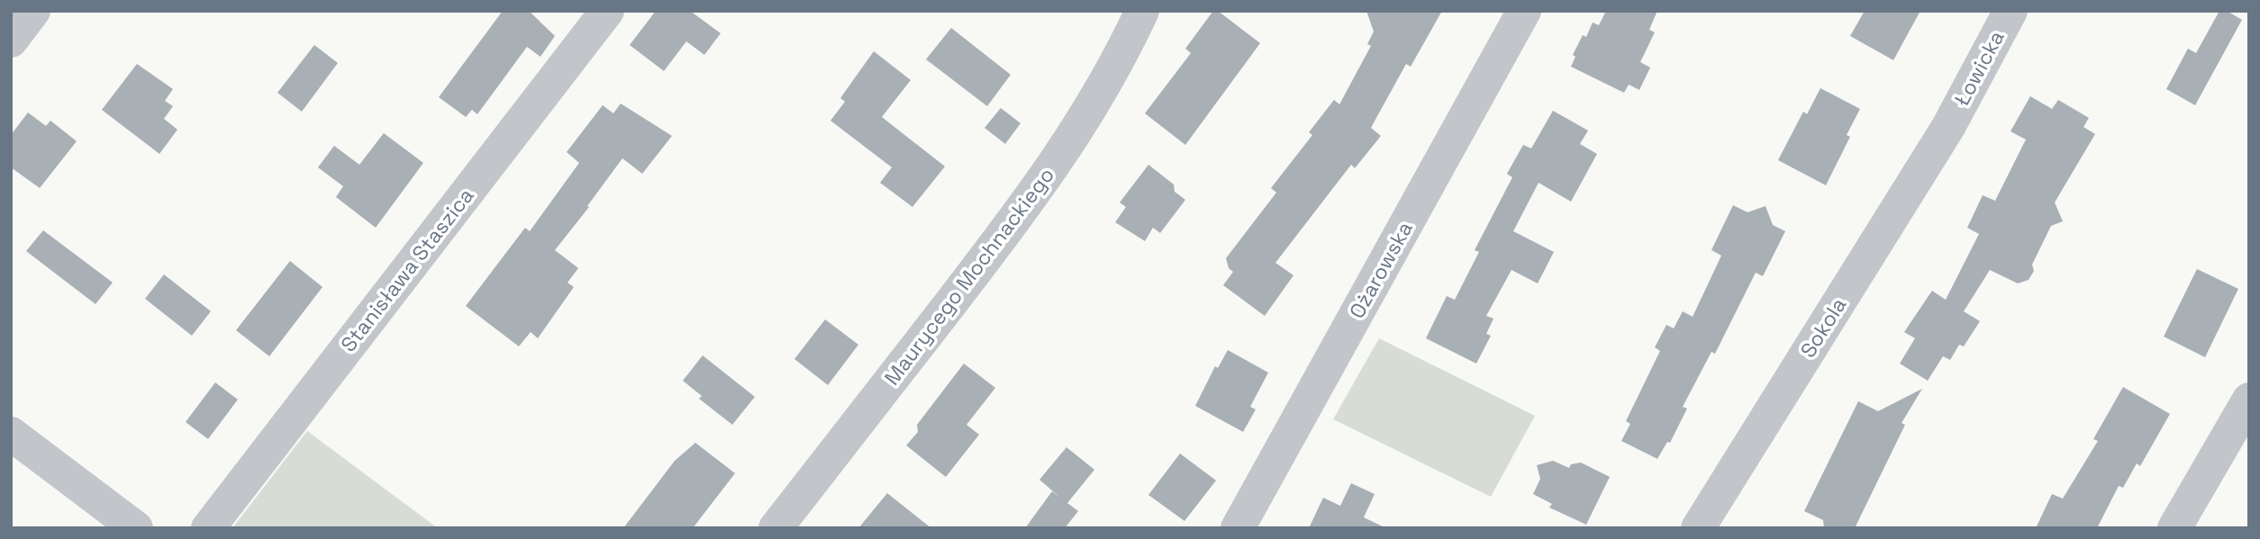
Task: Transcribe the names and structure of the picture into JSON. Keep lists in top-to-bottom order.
{
  "streets": {
    "street": [
      "Łowicka",
      "Stanisława Staszica",
      "Ożarowska",
      "Maurycego Mochnackiego",
      "Sokola"
    ]
  },
  "crossings": [
    ["Łowicka", "Sokola"]
  ]
}
